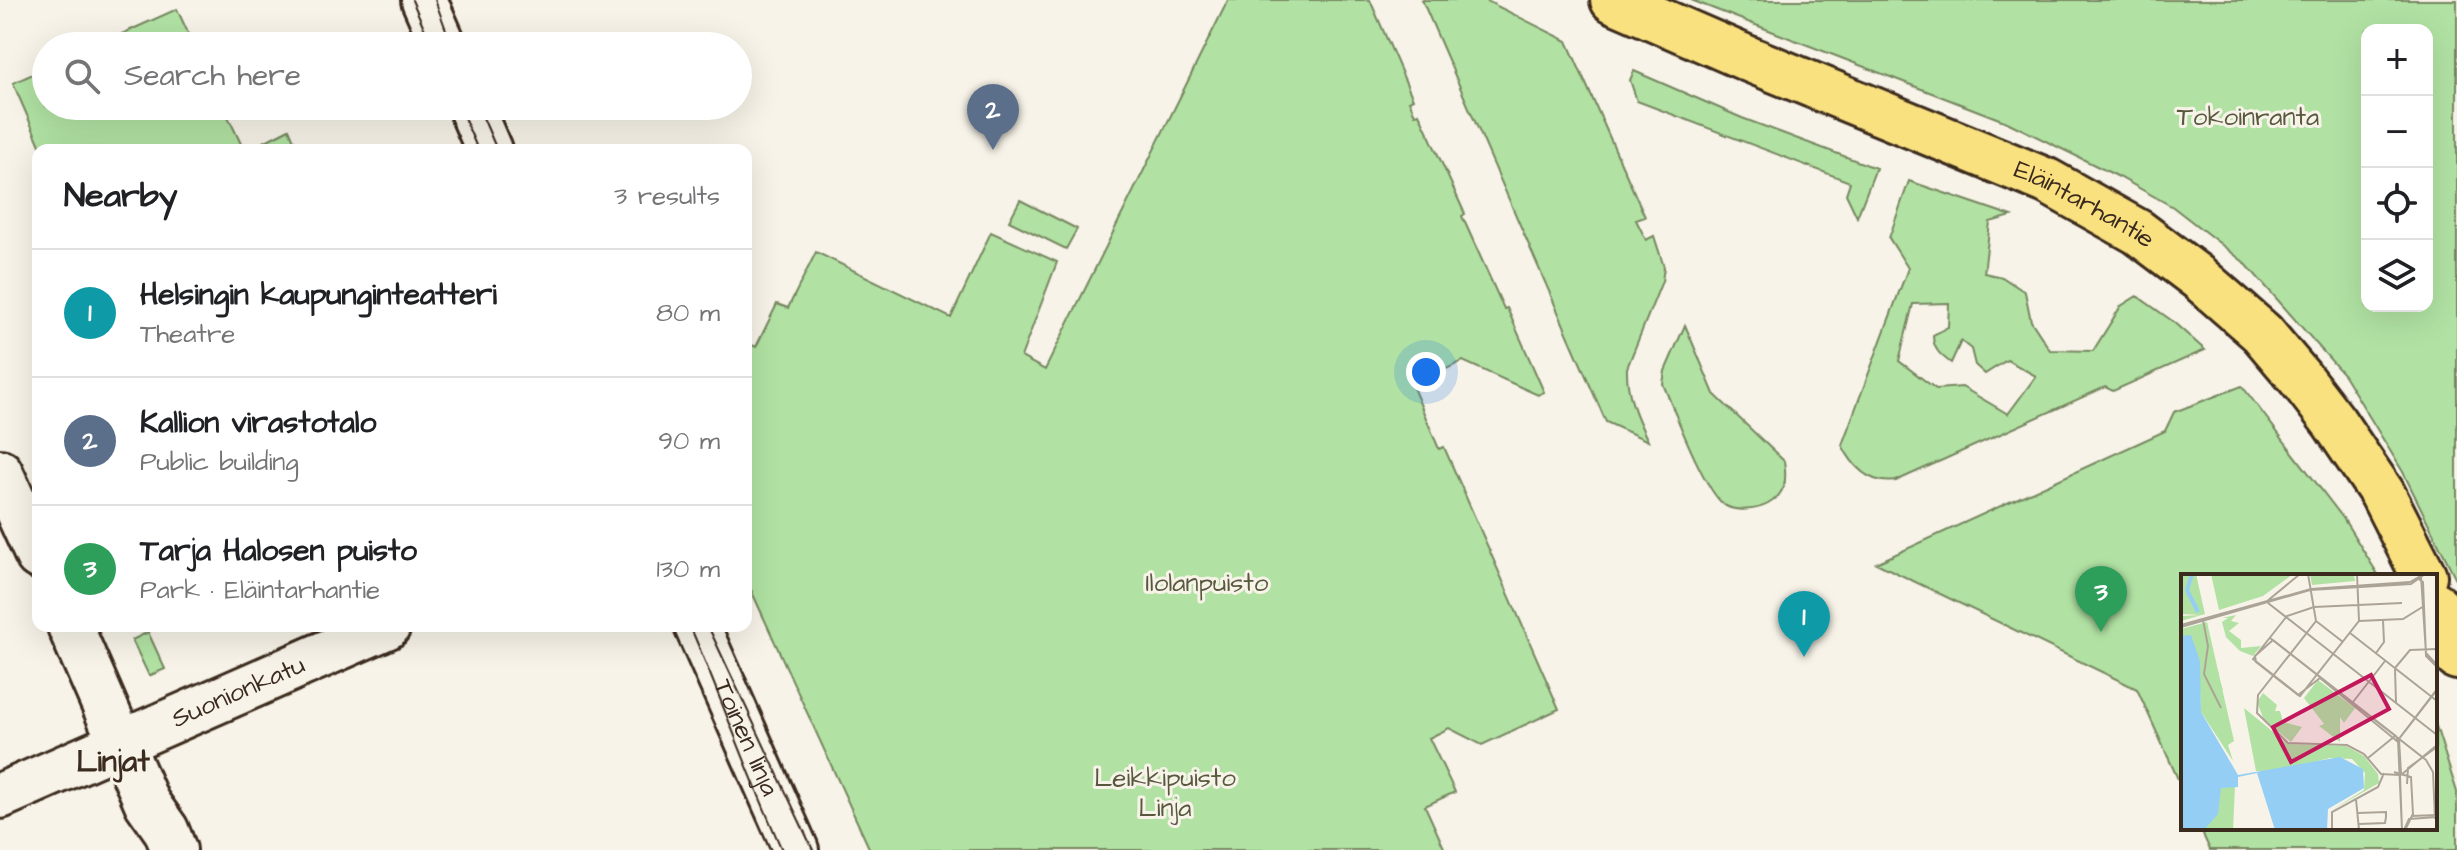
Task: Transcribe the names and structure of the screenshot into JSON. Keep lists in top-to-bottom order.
{
  "streets": {
    "main road": ["Eläintarhantie"],
    "street": ["Suonionkatu", "Toinen linja"]
  },
  "districts": ["Linjat"],
  "parks": ["Tokoinranta", "Ilolanpuisto", "Leikkipuisto Linja"],
  "page": {
    "map_buttons": ["+", "−"],
    "search": "Search here",
    "pins": ["2", "3", "1"],
    "heading": ["Nearby", "3 results"],
    "list": [
      {
        "mark": "1",
        "name": "Helsingin kaupunginteatteri",
        "note": "Theatre",
        "value": "80 m"
      },
      {
        "mark": "2",
        "name": "Kallion virastotalo",
        "note": "Public building",
        "value": "90 m"
      },
      {
        "mark": "3",
        "name": "Tarja Halosen puisto",
        "note": "Park · Eläintarhantie",
        "value": "130 m"
      }
    ]
  }
}
